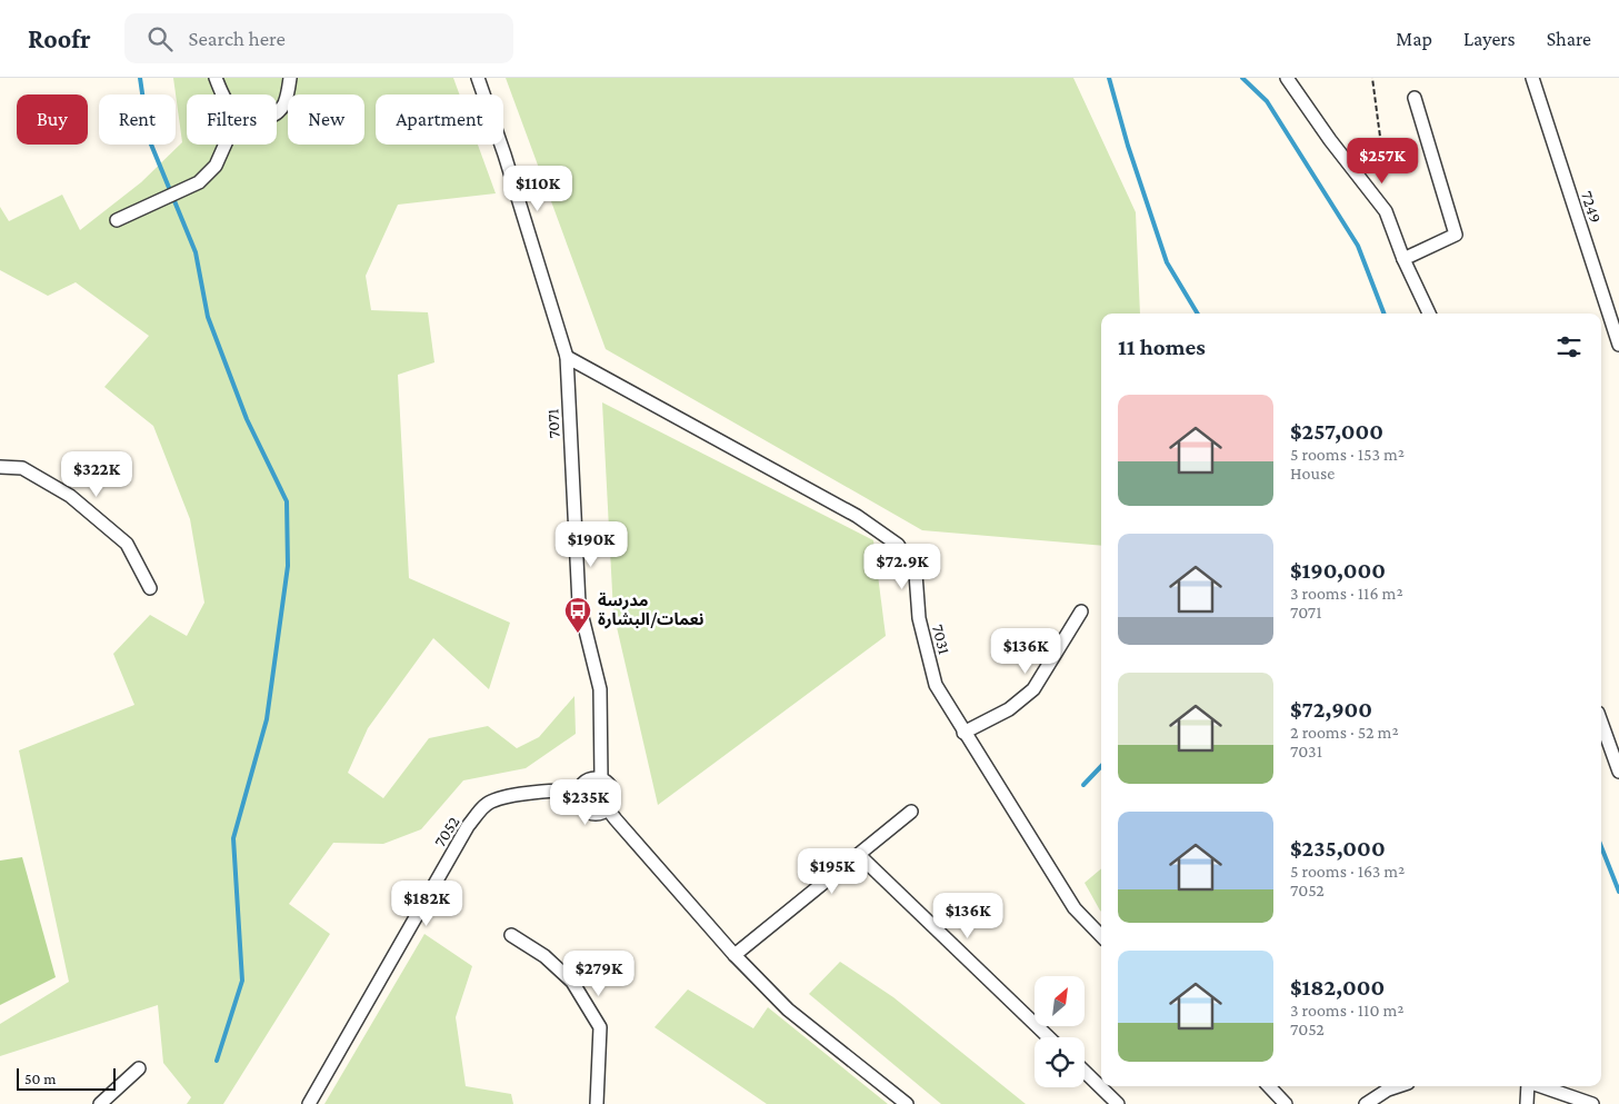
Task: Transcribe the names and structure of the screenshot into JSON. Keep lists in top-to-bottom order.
{
  "streets": {
    "street": [
      "7249",
      "7071",
      "7031",
      "7052"
    ]
  },
  "crossings": [
    ["7071", "7031"],
    ["7071", "7052"]
  ],
  "places": {
    "bus stop": ["مدرسة نعمات/البشارة"]
  },
  "scale_bar": "50 m",
  "north": "top right",
  "page": {
    "header": "Roofr",
    "search": "Search here",
    "nav": ["Map", "Layers", "Share"],
    "chip": [
      "Buy",
      "Rent",
      "Filters",
      "New",
      "Apartment"
    ],
    "price": [
      "$257K",
      "$110K",
      "$322K",
      "$190K",
      "$72.9K",
      "$136K",
      "$235K",
      "$195K",
      "$182K",
      "$136K",
      "$279K"
    ],
    "heading": "11 homes",
    "list": [
      {
        "name": "$257,000",
        "note": "5 rooms · 153 m² · House"
      },
      {
        "name": "$190,000",
        "note": "3 rooms · 116 m² · 7071"
      },
      {
        "name": "$72,900",
        "note": "2 rooms · 52 m² · 7031"
      },
      {
        "name": "$235,000",
        "note": "5 rooms · 163 m² · 7052"
      },
      {
        "name": "$182,000",
        "note": "3 rooms · 110 m² · 7052"
      }
    ],
    "scale": "50 m"
  }
}
